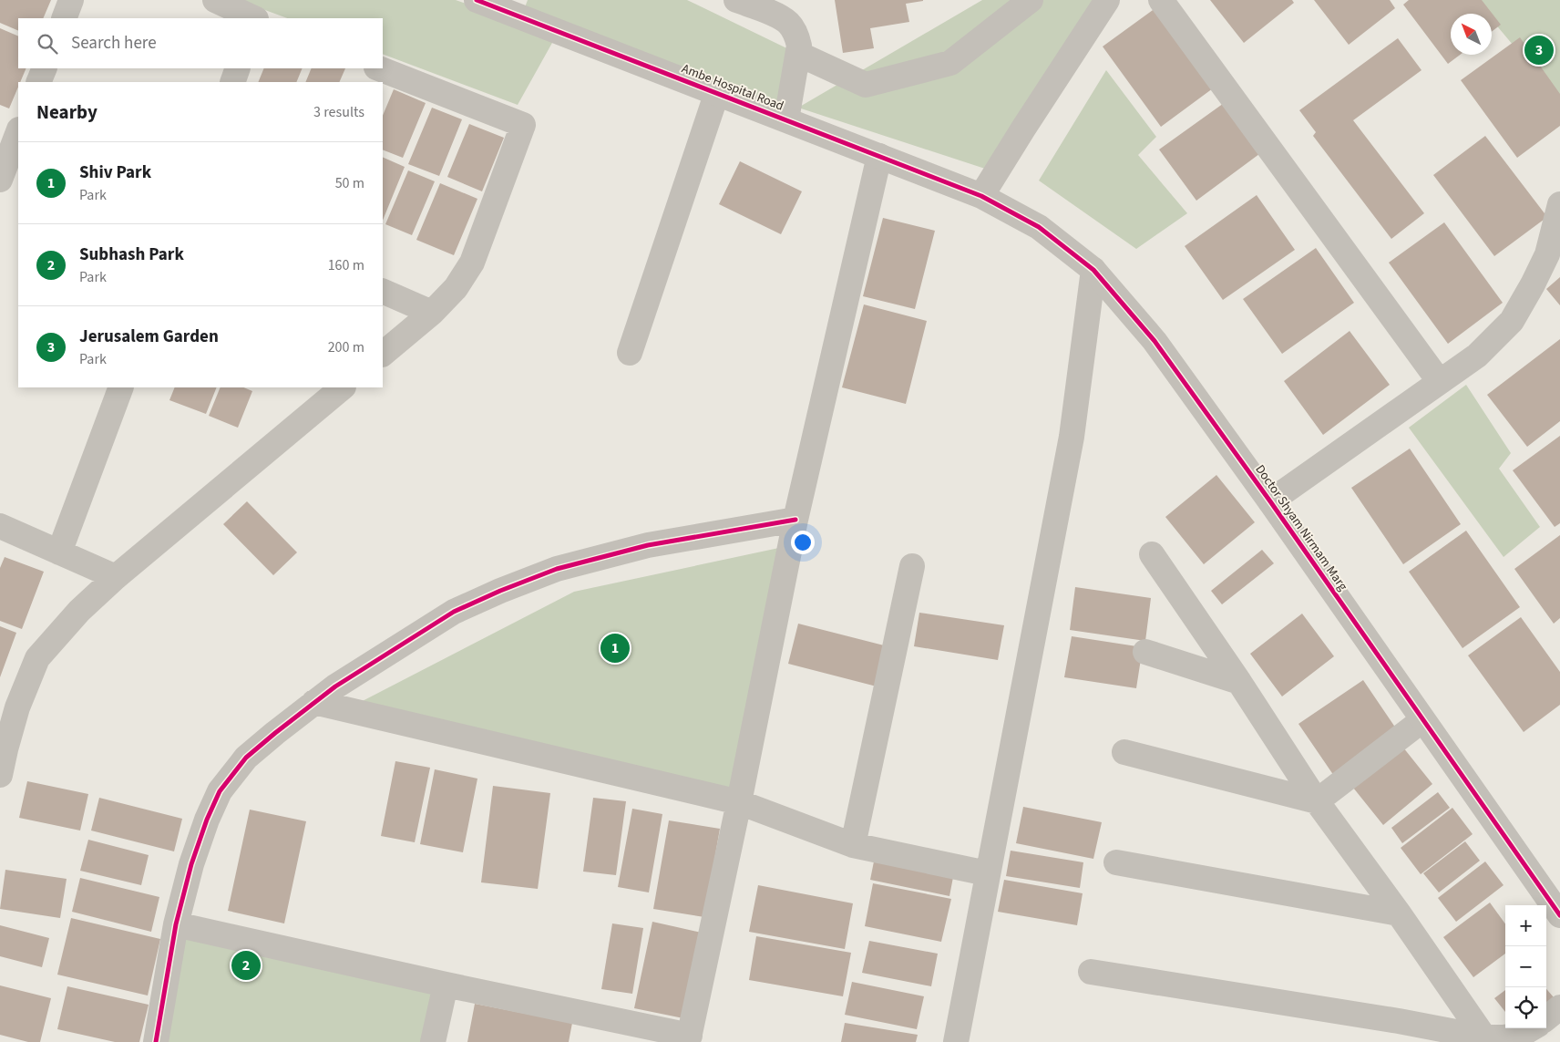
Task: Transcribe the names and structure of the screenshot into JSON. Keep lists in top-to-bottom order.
{
  "streets": {
    "street": ["Ambe Hospital Road", "Doctor Shyam Nirmam Marg"]
  },
  "crossings": [
    ["Ambe Hospital Road", "Doctor Shyam Nirmam Marg"]
  ],
  "north": "top left",
  "page": {
    "search": "Search here",
    "pins": ["3", "1", "2"],
    "heading": ["Nearby", "3 results"],
    "list": [
      {
        "mark": "1",
        "name": "Shiv Park",
        "note": "Park",
        "value": "50 m"
      },
      {
        "mark": "2",
        "name": "Subhash Park",
        "note": "Park",
        "value": "160 m"
      },
      {
        "mark": "3",
        "name": "Jerusalem Garden",
        "note": "Park",
        "value": "200 m"
      }
    ],
    "map_buttons": ["+", "−"]
  }
}
